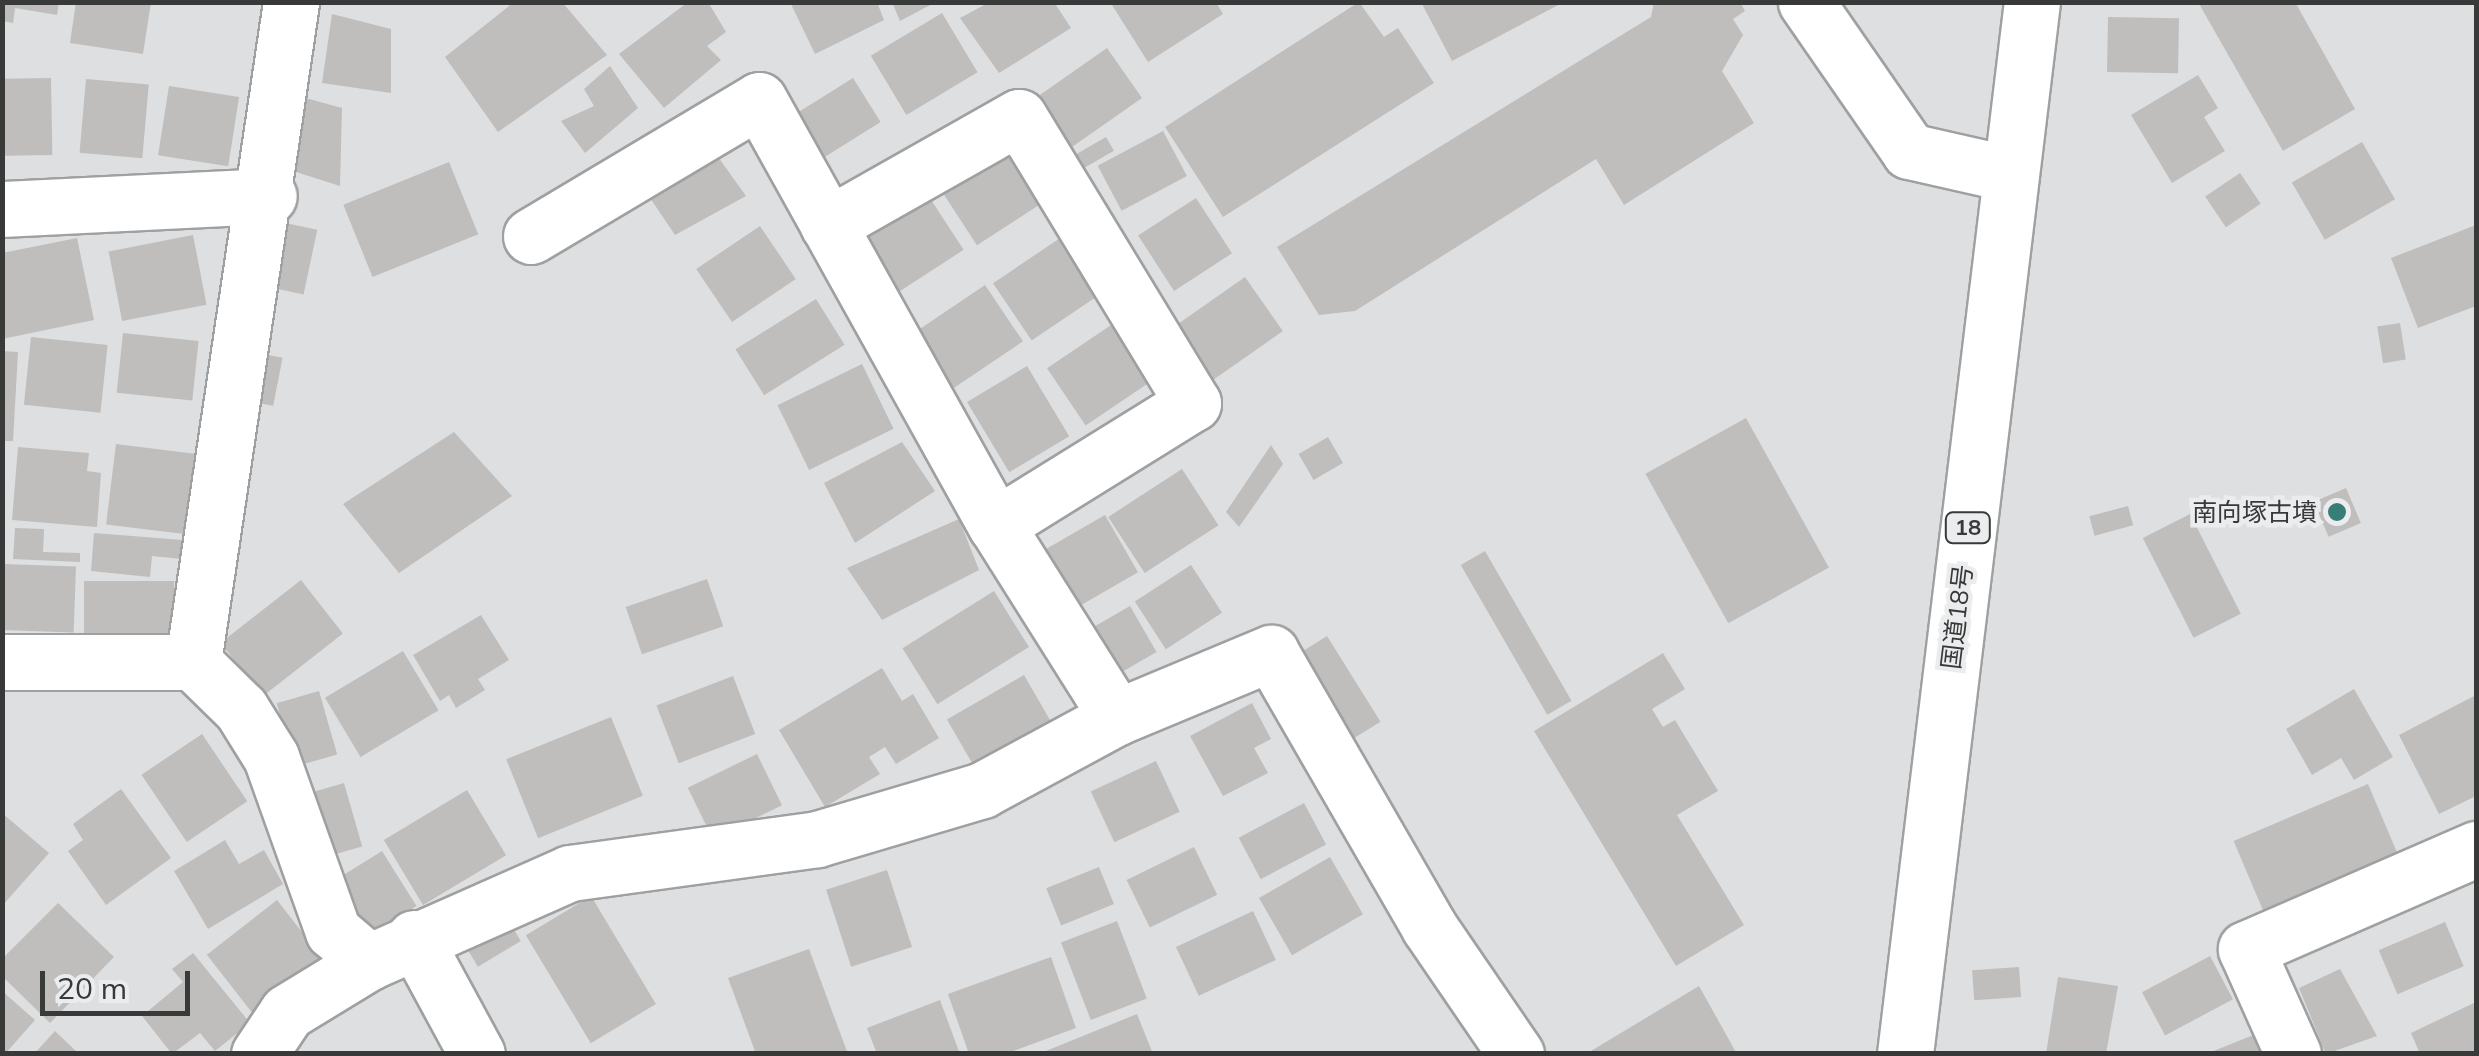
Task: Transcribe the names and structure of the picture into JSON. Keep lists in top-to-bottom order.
{
  "streets": {
    "main road": ["18", "国道18号"]
  },
  "places": ["南向塚古墳"],
  "scale_bar": "20 m"
}
